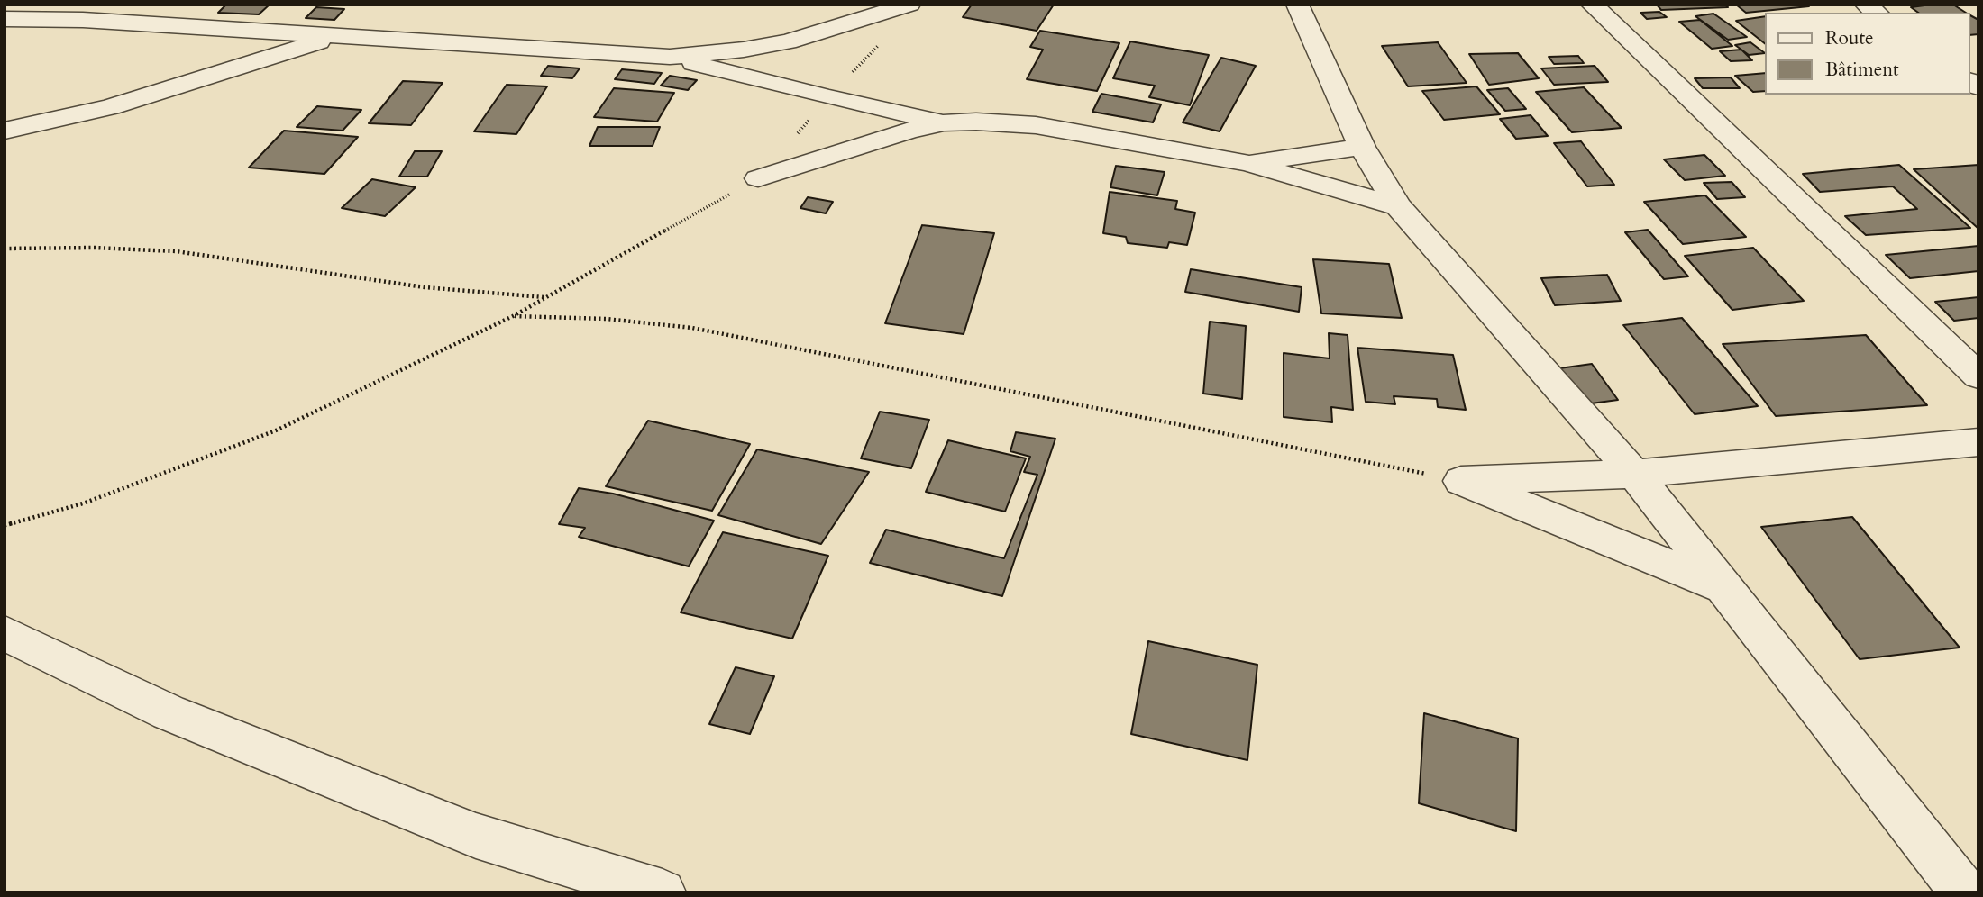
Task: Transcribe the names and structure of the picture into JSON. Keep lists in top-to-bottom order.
{
  "legend": ["Route", "Bâtiment"]
}
